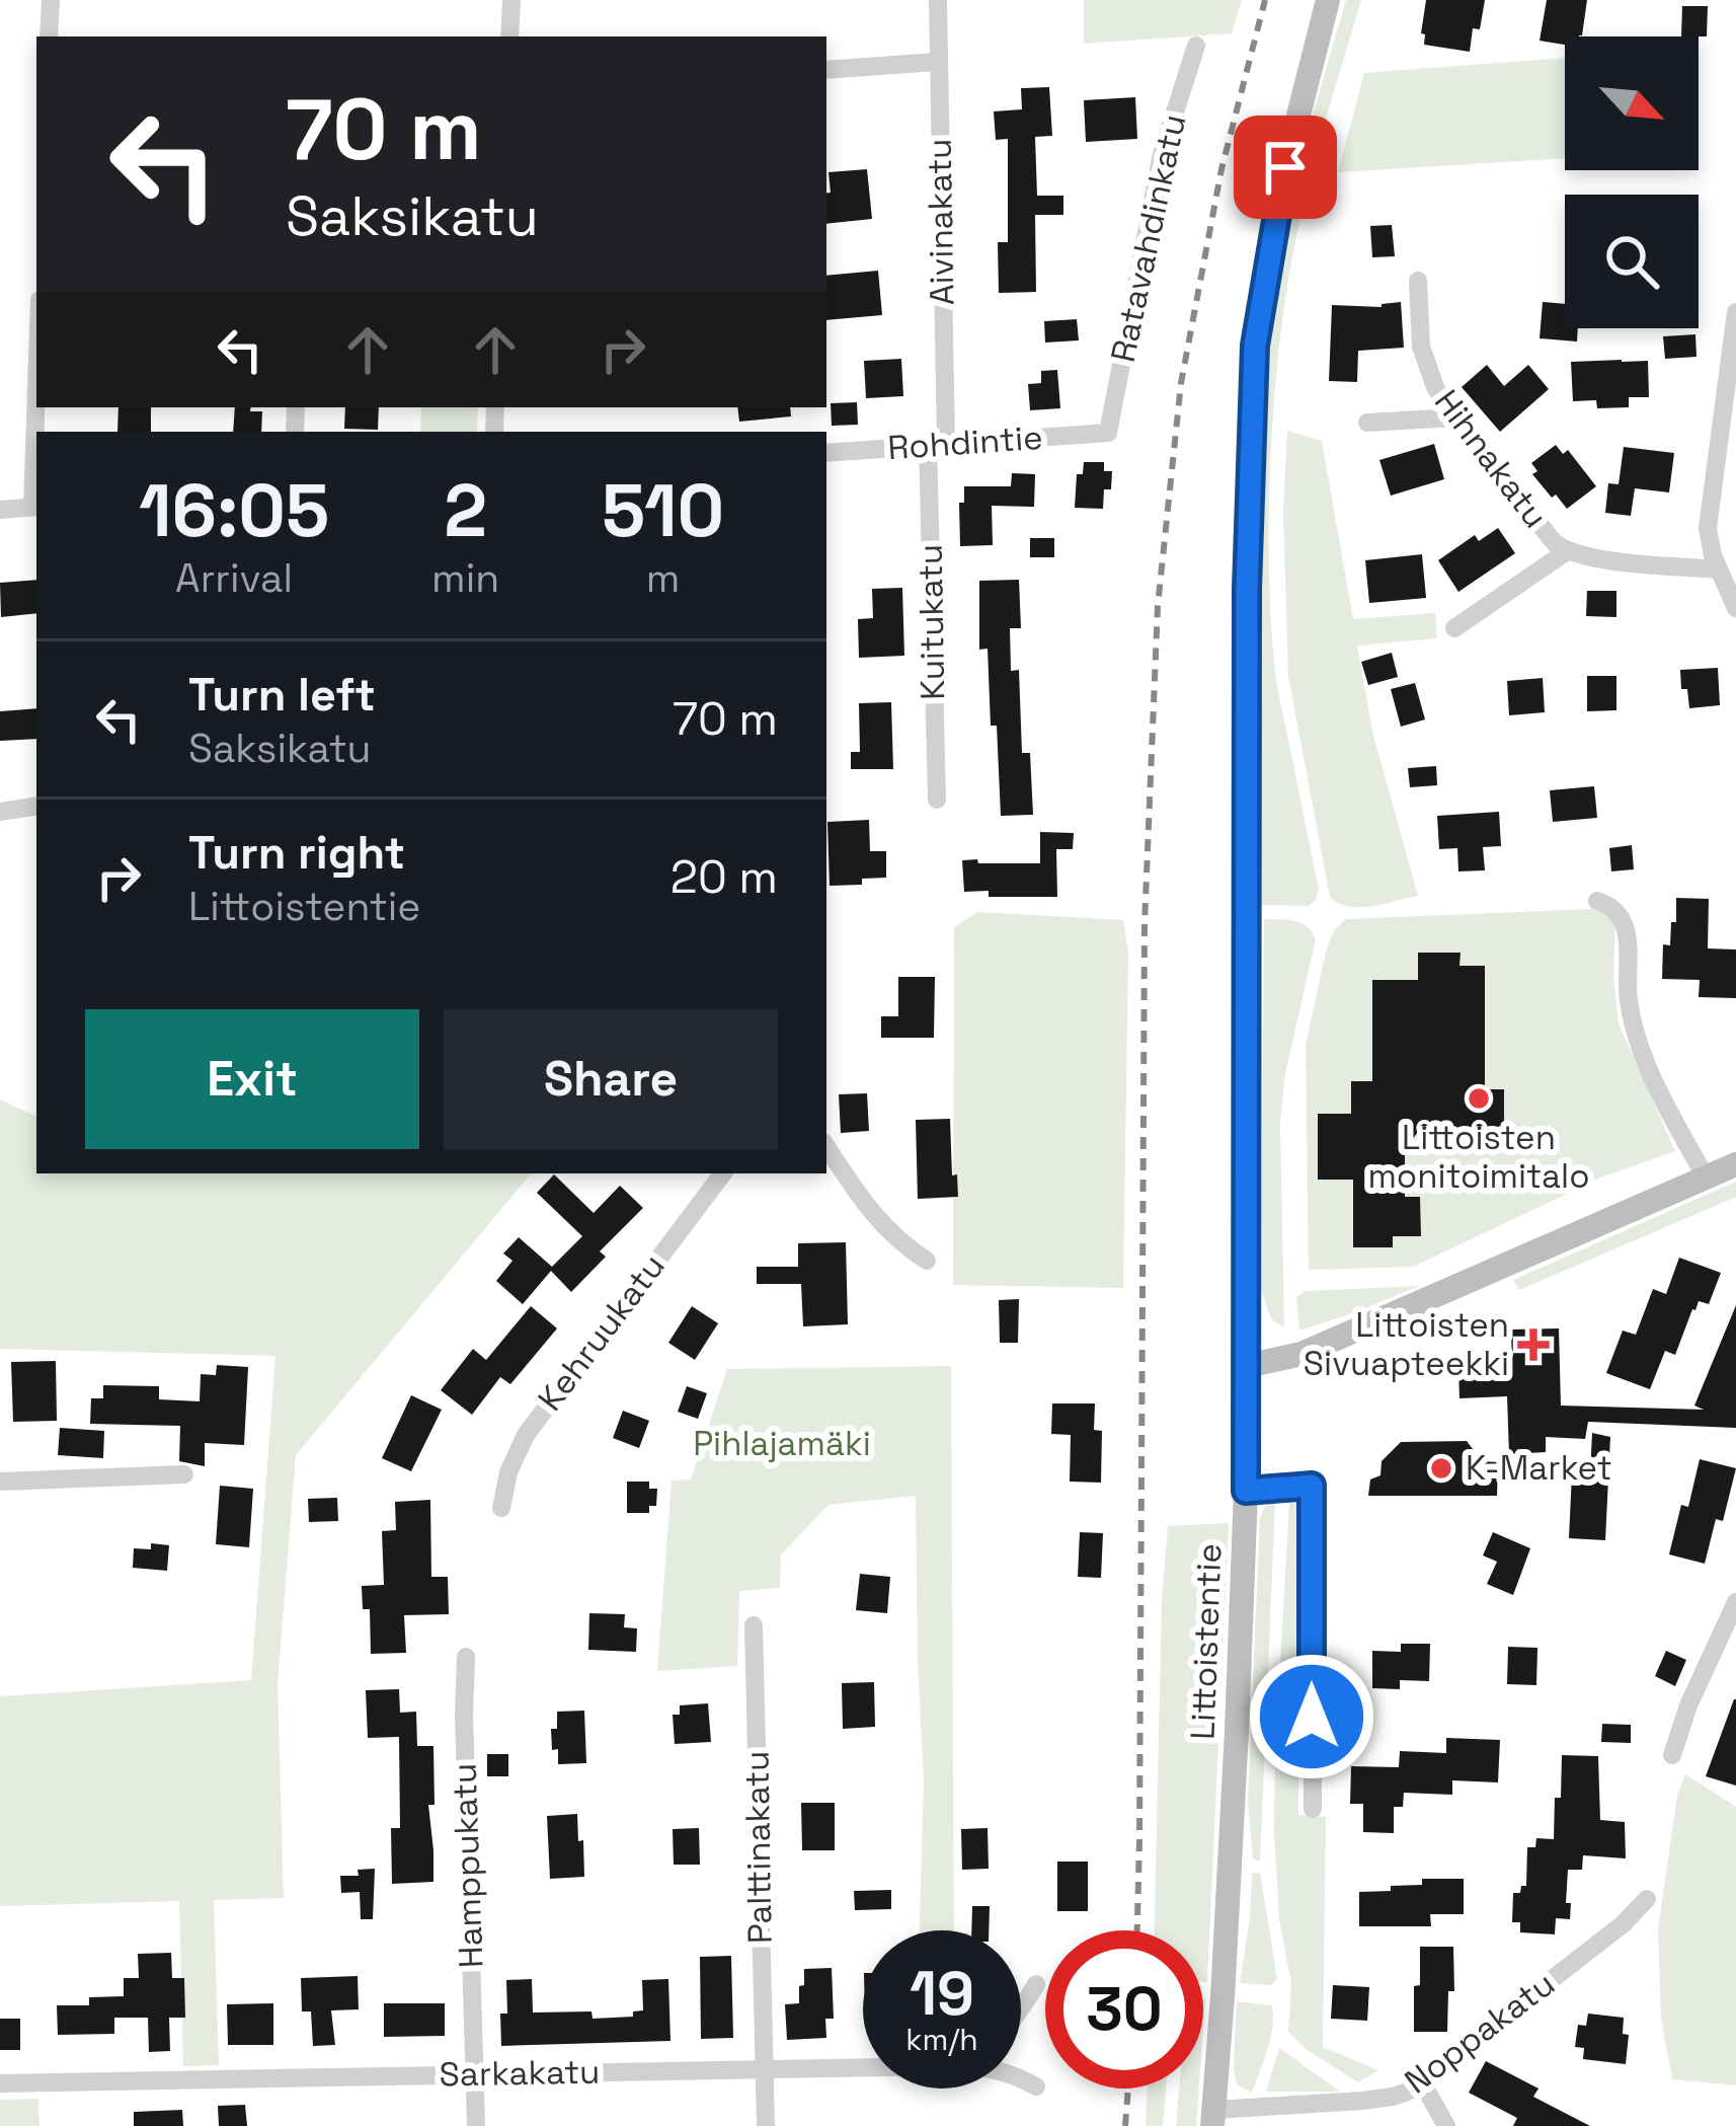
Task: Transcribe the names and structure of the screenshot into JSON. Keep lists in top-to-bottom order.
{
  "streets": {
    "street": [
      "Aivinakatu",
      "Ratavahdinkatu",
      "Rohdintie",
      "Hihnakatu",
      "Kuitukatu",
      "Kehruukatu",
      "Littoistentie",
      "Palttinakatu",
      "Hamppukatu",
      "Noppakatu",
      "Sarkakatu"
    ]
  },
  "crossings": [
    ["Aivinakatu", "Rohdintie"],
    ["Aivinakatu", "Kuitukatu"],
    ["Ratavahdinkatu", "Rohdintie"],
    ["Rohdintie", "Kuitukatu"],
    ["Littoistentie", "Noppakatu"],
    ["Palttinakatu", "Sarkakatu"],
    ["Hamppukatu", "Sarkakatu"]
  ],
  "parks": ["Pihlajamäki"],
  "places": {
    "other": ["Littoisten monitoimitalo", "K-Market"],
    "health": ["Littoisten Sivuapteekki"]
  },
  "north": "bottom right",
  "page": {
    "turn": ["70 m", "Saksikatu"],
    "eta": [
      "16:05",
      "Arrival",
      "2",
      "min",
      "510",
      "m"
    ],
    "list": [
      {
        "name": "Turn left",
        "note": "Saksikatu",
        "value": "70 m"
      },
      {
        "name": "Turn right",
        "note": "Littoistentie",
        "value": "20 m"
      }
    ],
    "buttons": ["Exit", "Share"],
    "speed": "19 km/h",
    "limit": "30"
  }
}
